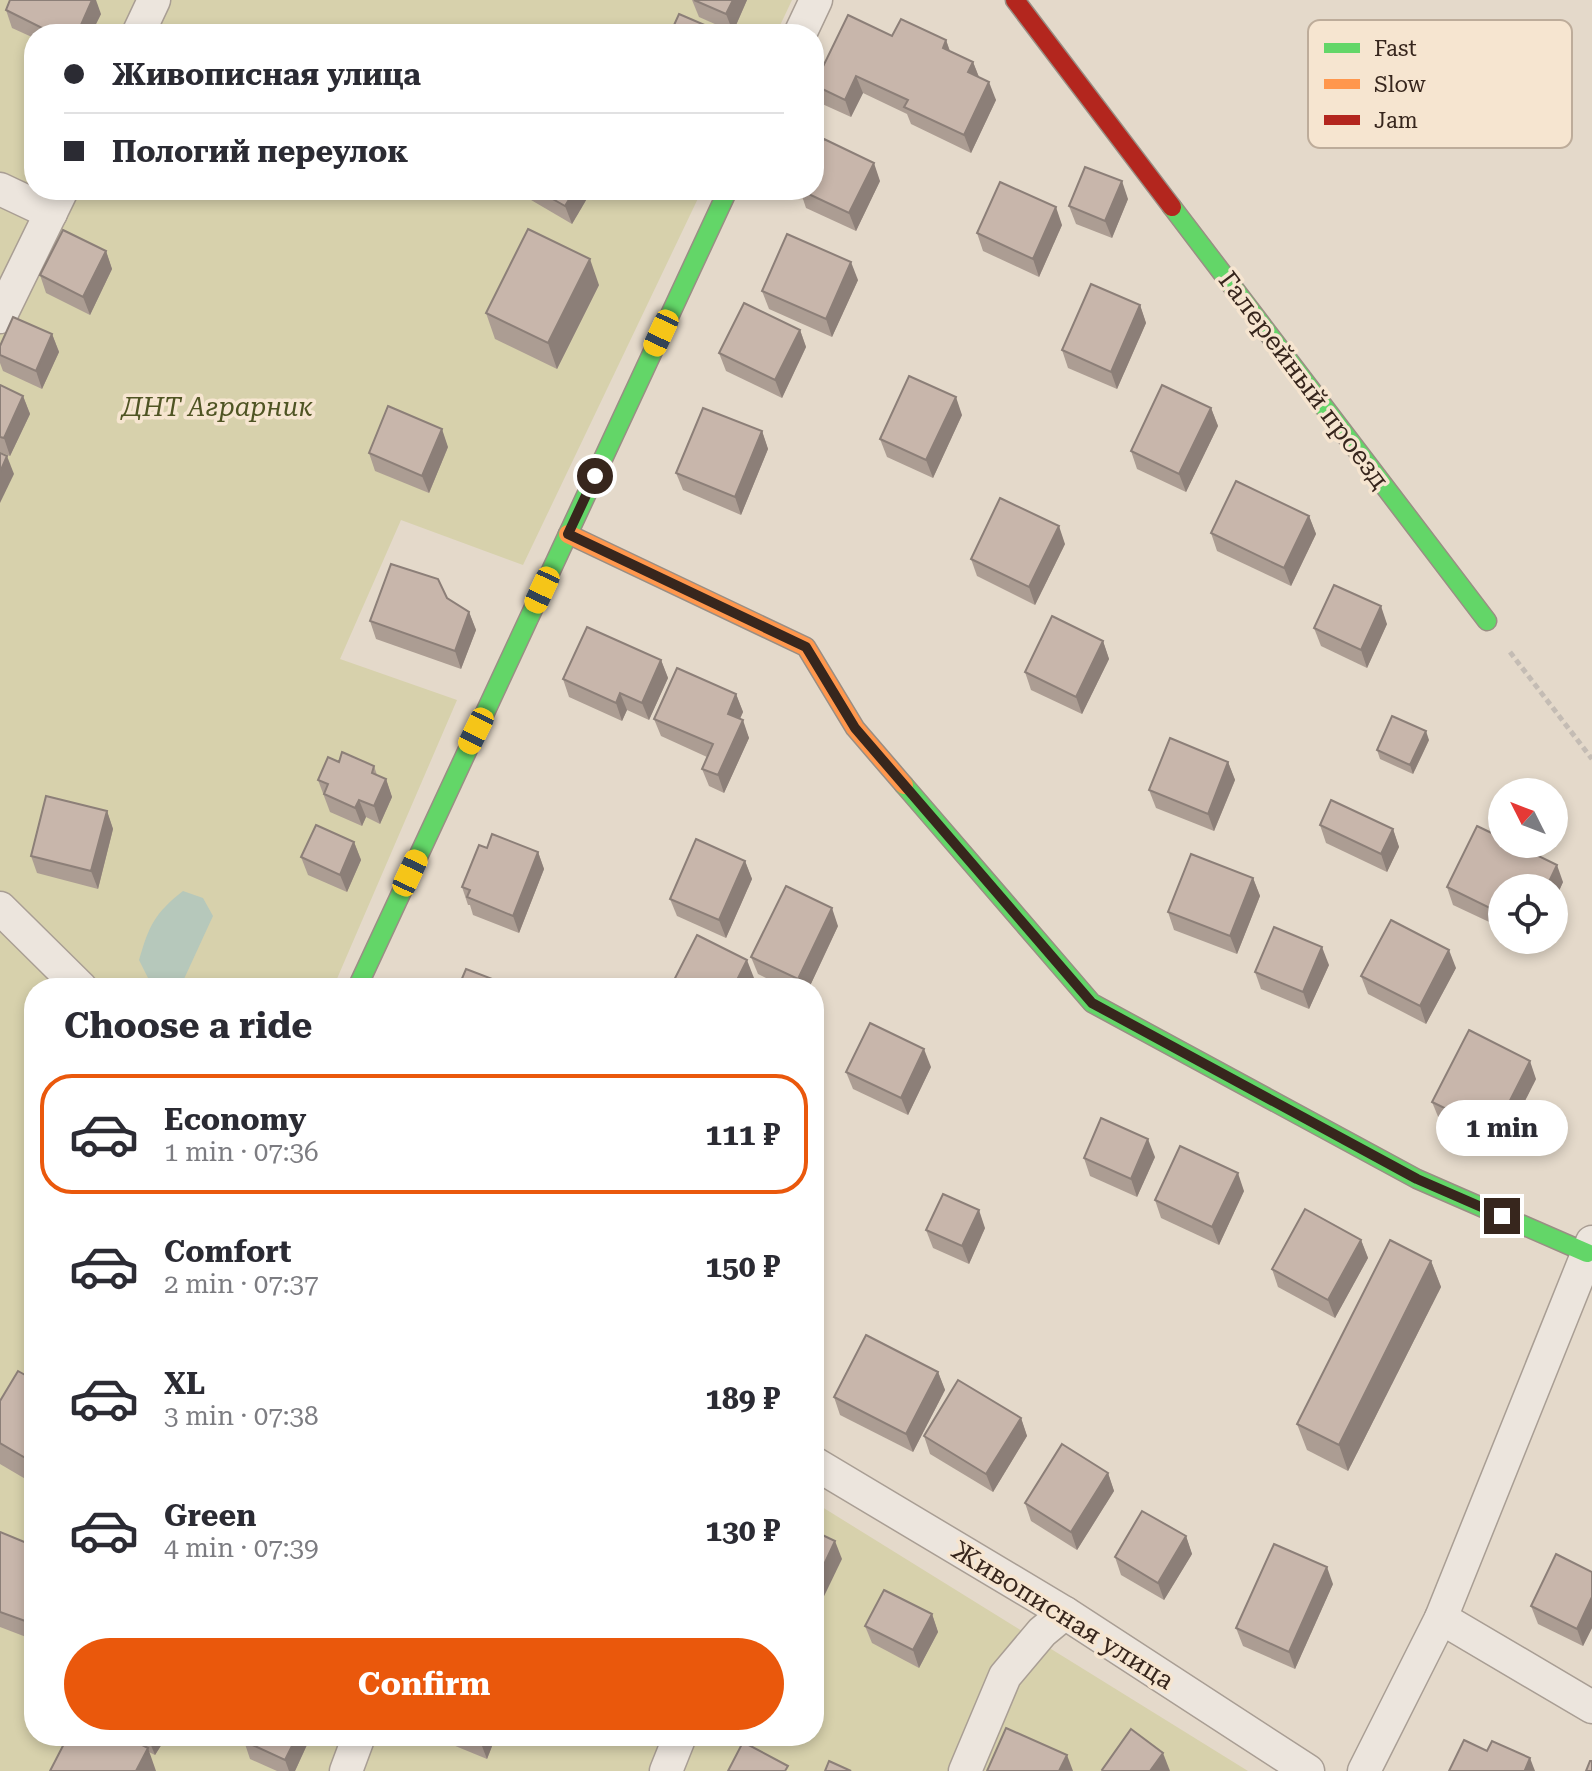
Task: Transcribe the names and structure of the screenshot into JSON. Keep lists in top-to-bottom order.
{
  "streets": {
    "street": ["Галерейный проезд", "Живописная улица"]
  },
  "parks": ["ДНТ Аграрник"],
  "legend": ["Fast", "Slow", "Jam"],
  "north": "top left",
  "page": {
    "banner": ["Живописная улица", "Пологий переулок"],
    "heading": "Choose a ride",
    "list": [
      {
        "name": "Economy",
        "note": "1 min · 07:36",
        "value": "111 ₽"
      },
      {
        "name": "Comfort",
        "note": "2 min · 07:37",
        "value": "150 ₽"
      },
      {
        "name": "XL",
        "note": "3 min · 07:38",
        "value": "189 ₽"
      },
      {
        "name": "Green",
        "note": "4 min · 07:39",
        "value": "130 ₽"
      }
    ],
    "bubble": "1 min",
    "buttons": "Confirm"
  }
}
